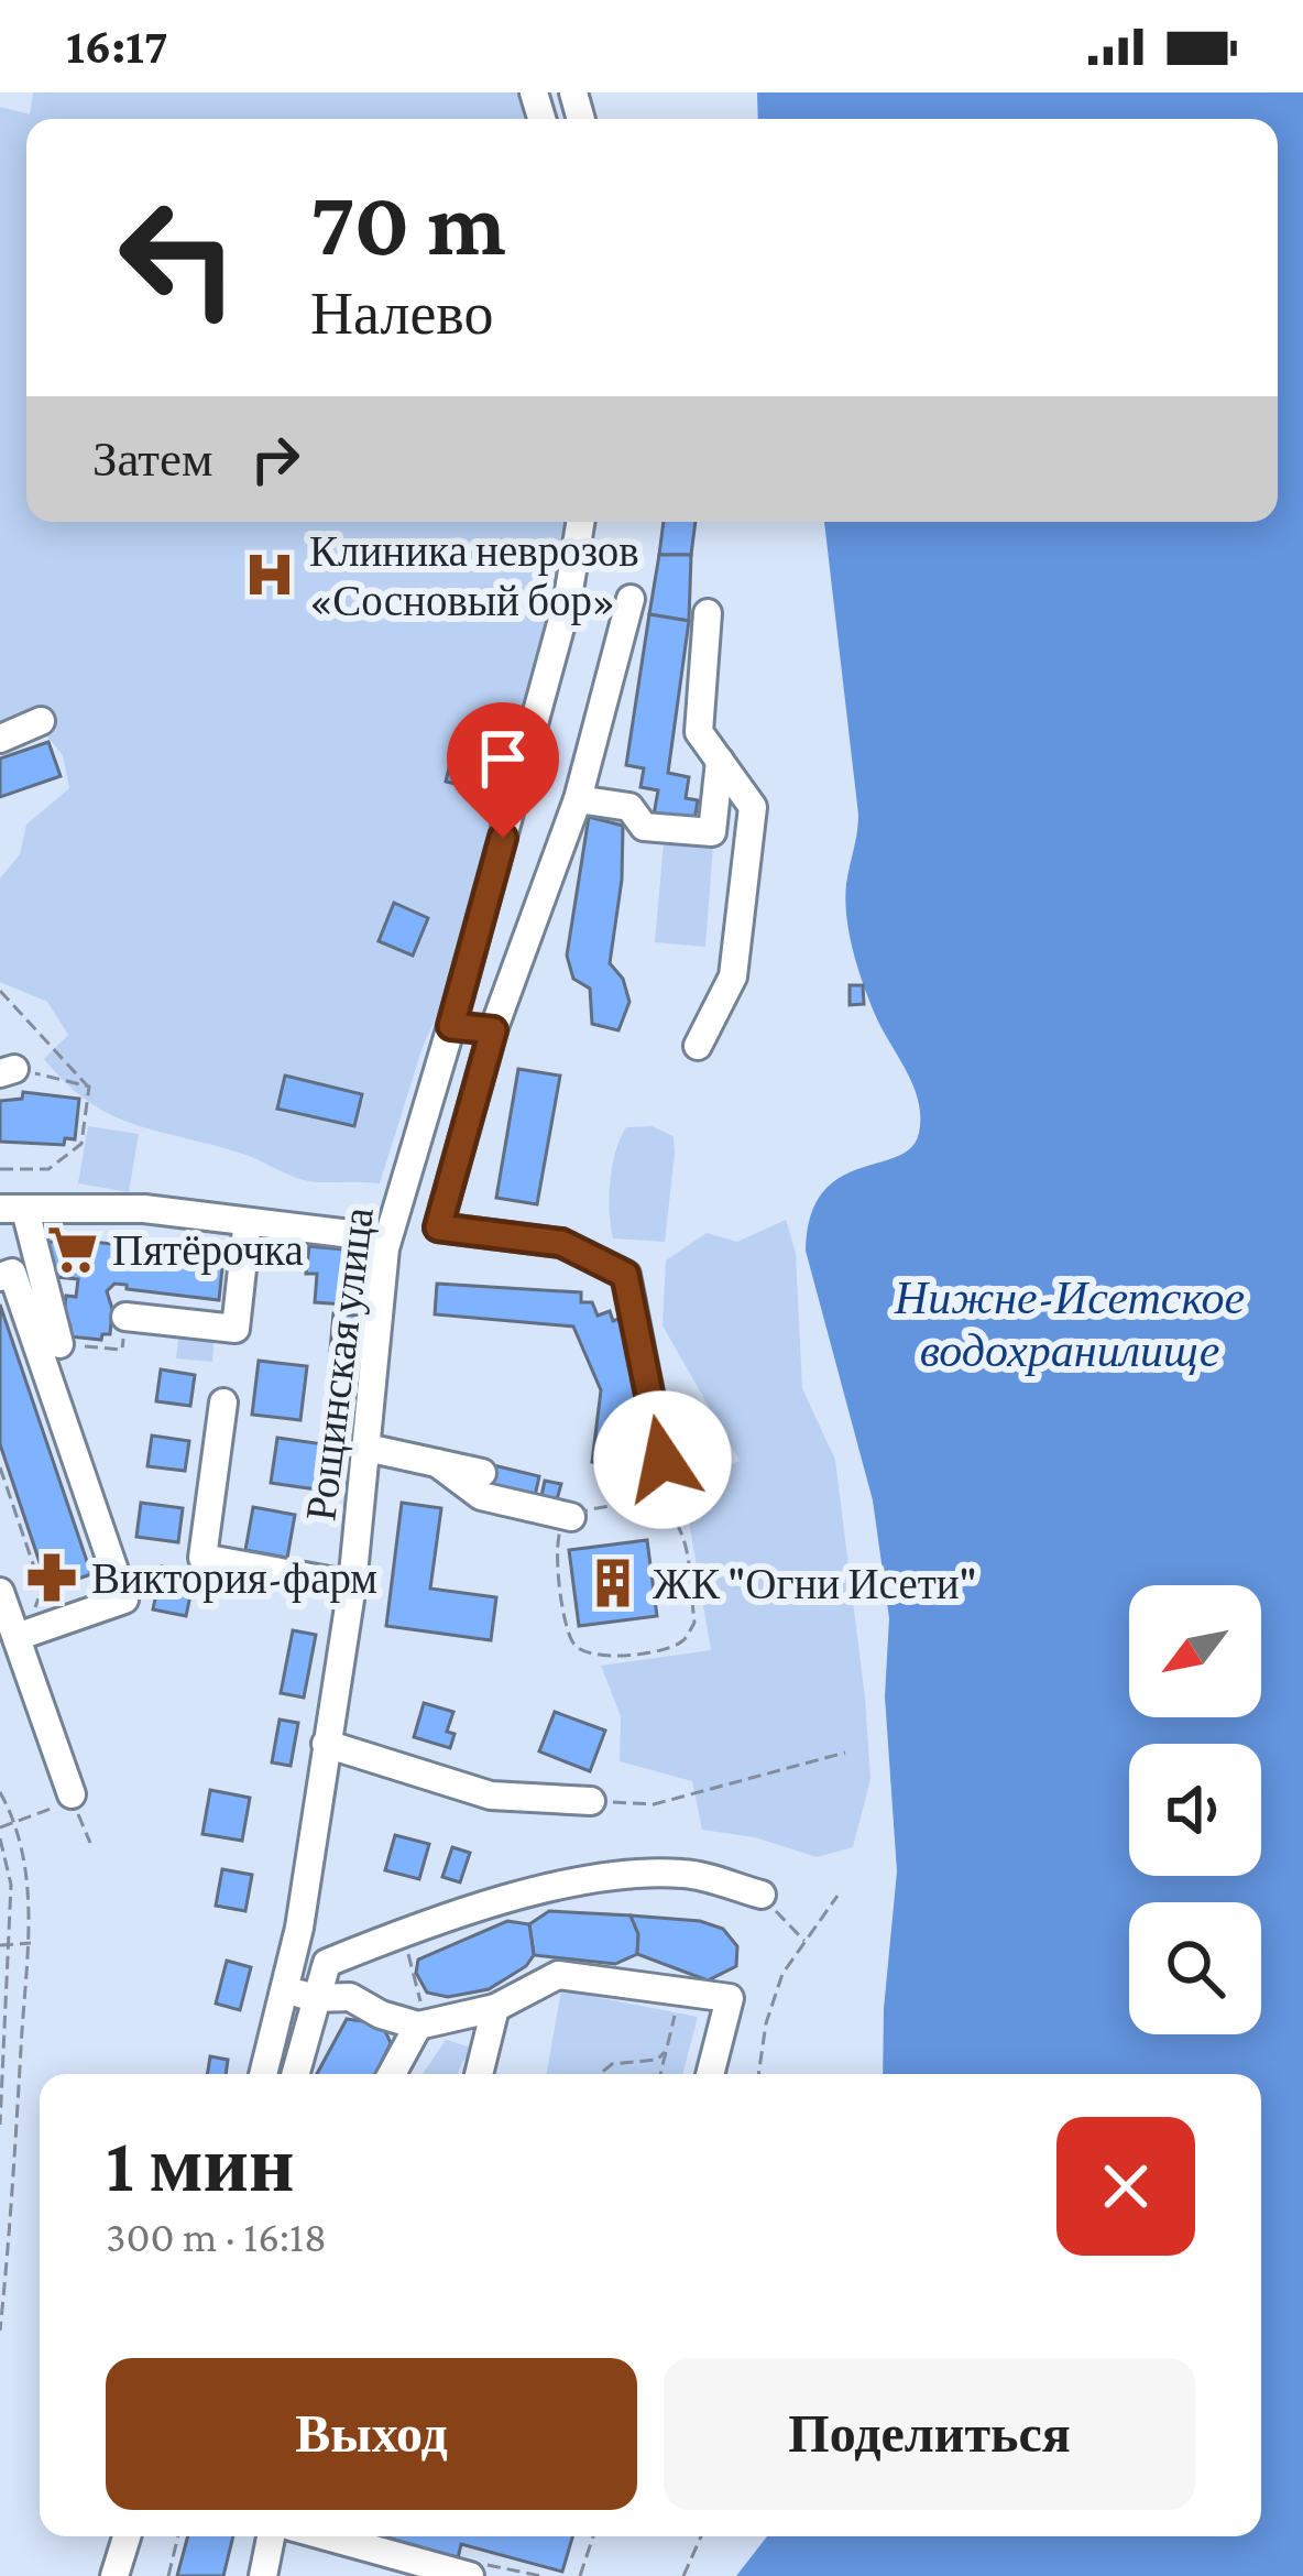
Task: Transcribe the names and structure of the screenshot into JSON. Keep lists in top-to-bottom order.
{
  "streets": {
    "street": ["Рощинская улица"]
  },
  "water": ["Нижне-Исетское водохранилище"],
  "places": {
    "hospital": ["Клиника неврозов «Сосновый бор»"],
    "supermarket": ["Пятёрочка"],
    "pharmacy": ["Виктория-фарм"],
    "building": ["ЖК \"Огни Исети\""]
  },
  "north": "bottom left",
  "page": {
    "status": "16:17",
    "turn": ["70 m", "Налево"],
    "then": "Затем",
    "heading": ["1 мин", "300 m · 16:18"],
    "buttons": ["Выход", "Поделиться"]
  }
}
